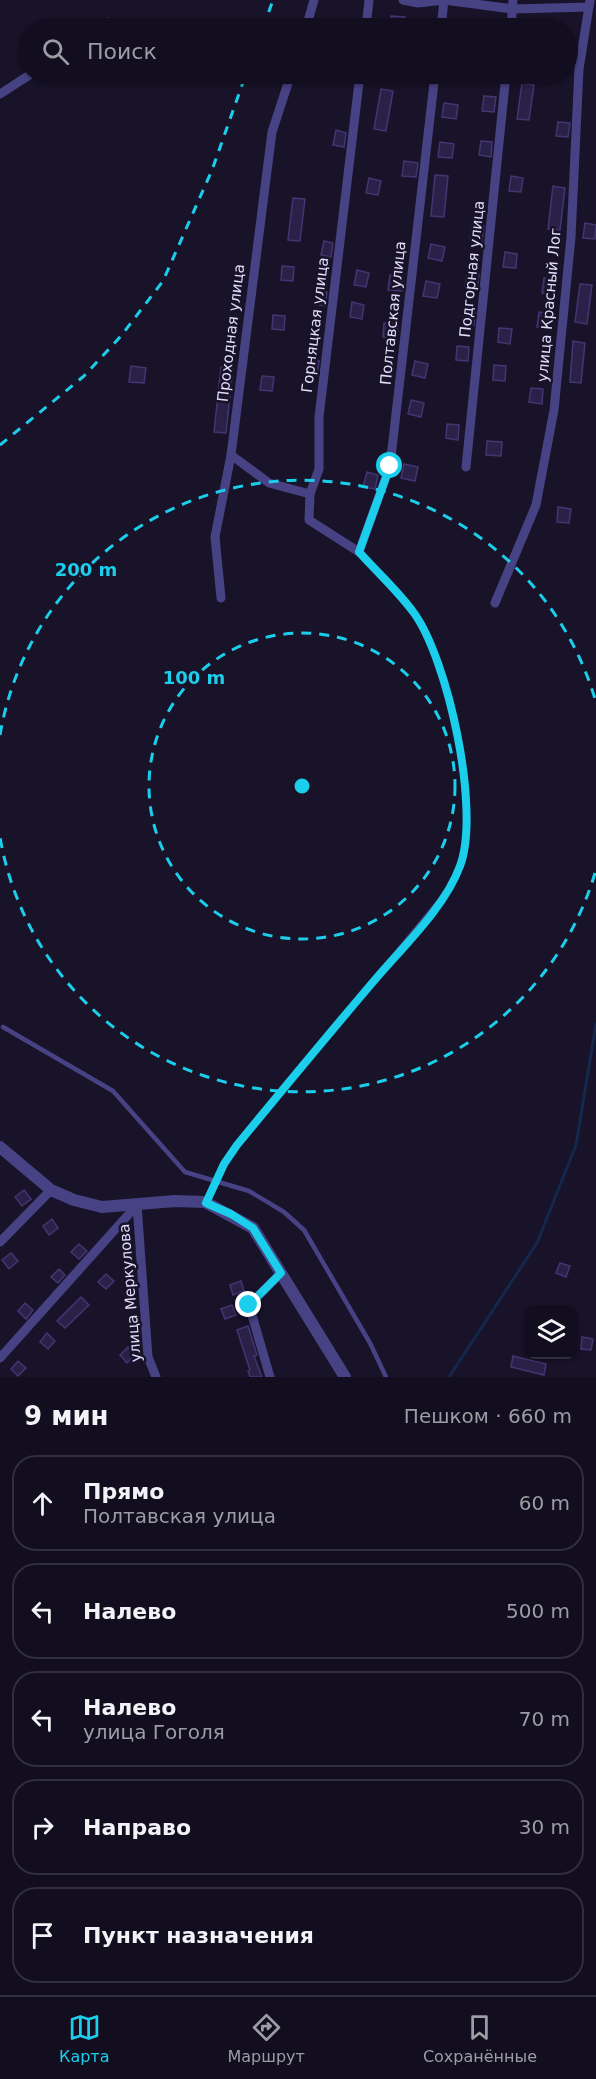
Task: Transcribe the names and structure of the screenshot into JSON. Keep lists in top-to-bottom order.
{
  "streets": {
    "street": [
      "Подгорная улица",
      "улица Красный Лог",
      "Полтавская улица",
      "Горняцкая улица",
      "Проходная улица",
      "улица Меркулова"
    ]
  },
  "crossings": [
    ["Полтавская улица", "Горняцкая улица"]
  ],
  "page": {
    "search": "Поиск",
    "heading": ["9 мин", "Пешком · 660 m"],
    "list": [
      ["Прямо", "Полтавская улица", "60 m"],
      ["Налево", "500 m"],
      ["Налево", "улица Гоголя", "70 m"],
      ["Направо", "30 m"],
      "Пункт назначения"
    ],
    "nav": ["Карта", "Маршрут", "Сохранённые"]
  },
  "rings": ["200 m", "100 m"]
}
